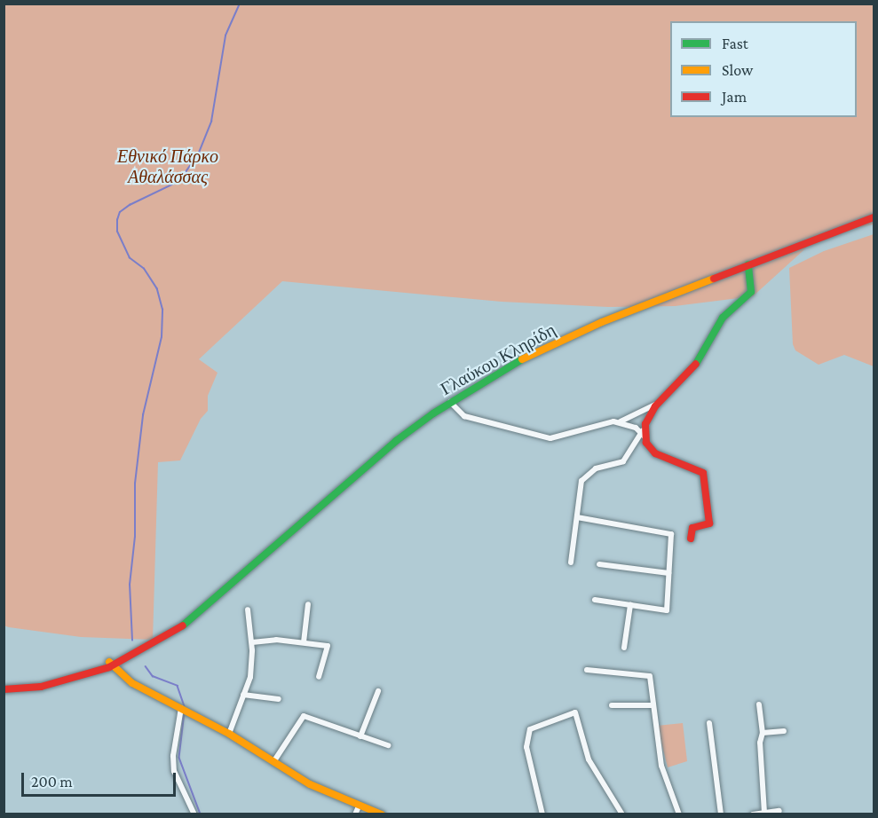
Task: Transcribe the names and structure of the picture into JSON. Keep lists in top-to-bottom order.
{
  "streets": {
    "main road": ["Γλαύκου Κληρίδη"]
  },
  "parks": ["Εθνικό Πάρκο Αθαλάσσας"],
  "legend": ["Fast", "Slow", "Jam"],
  "scale_bar": "200 m"
}
